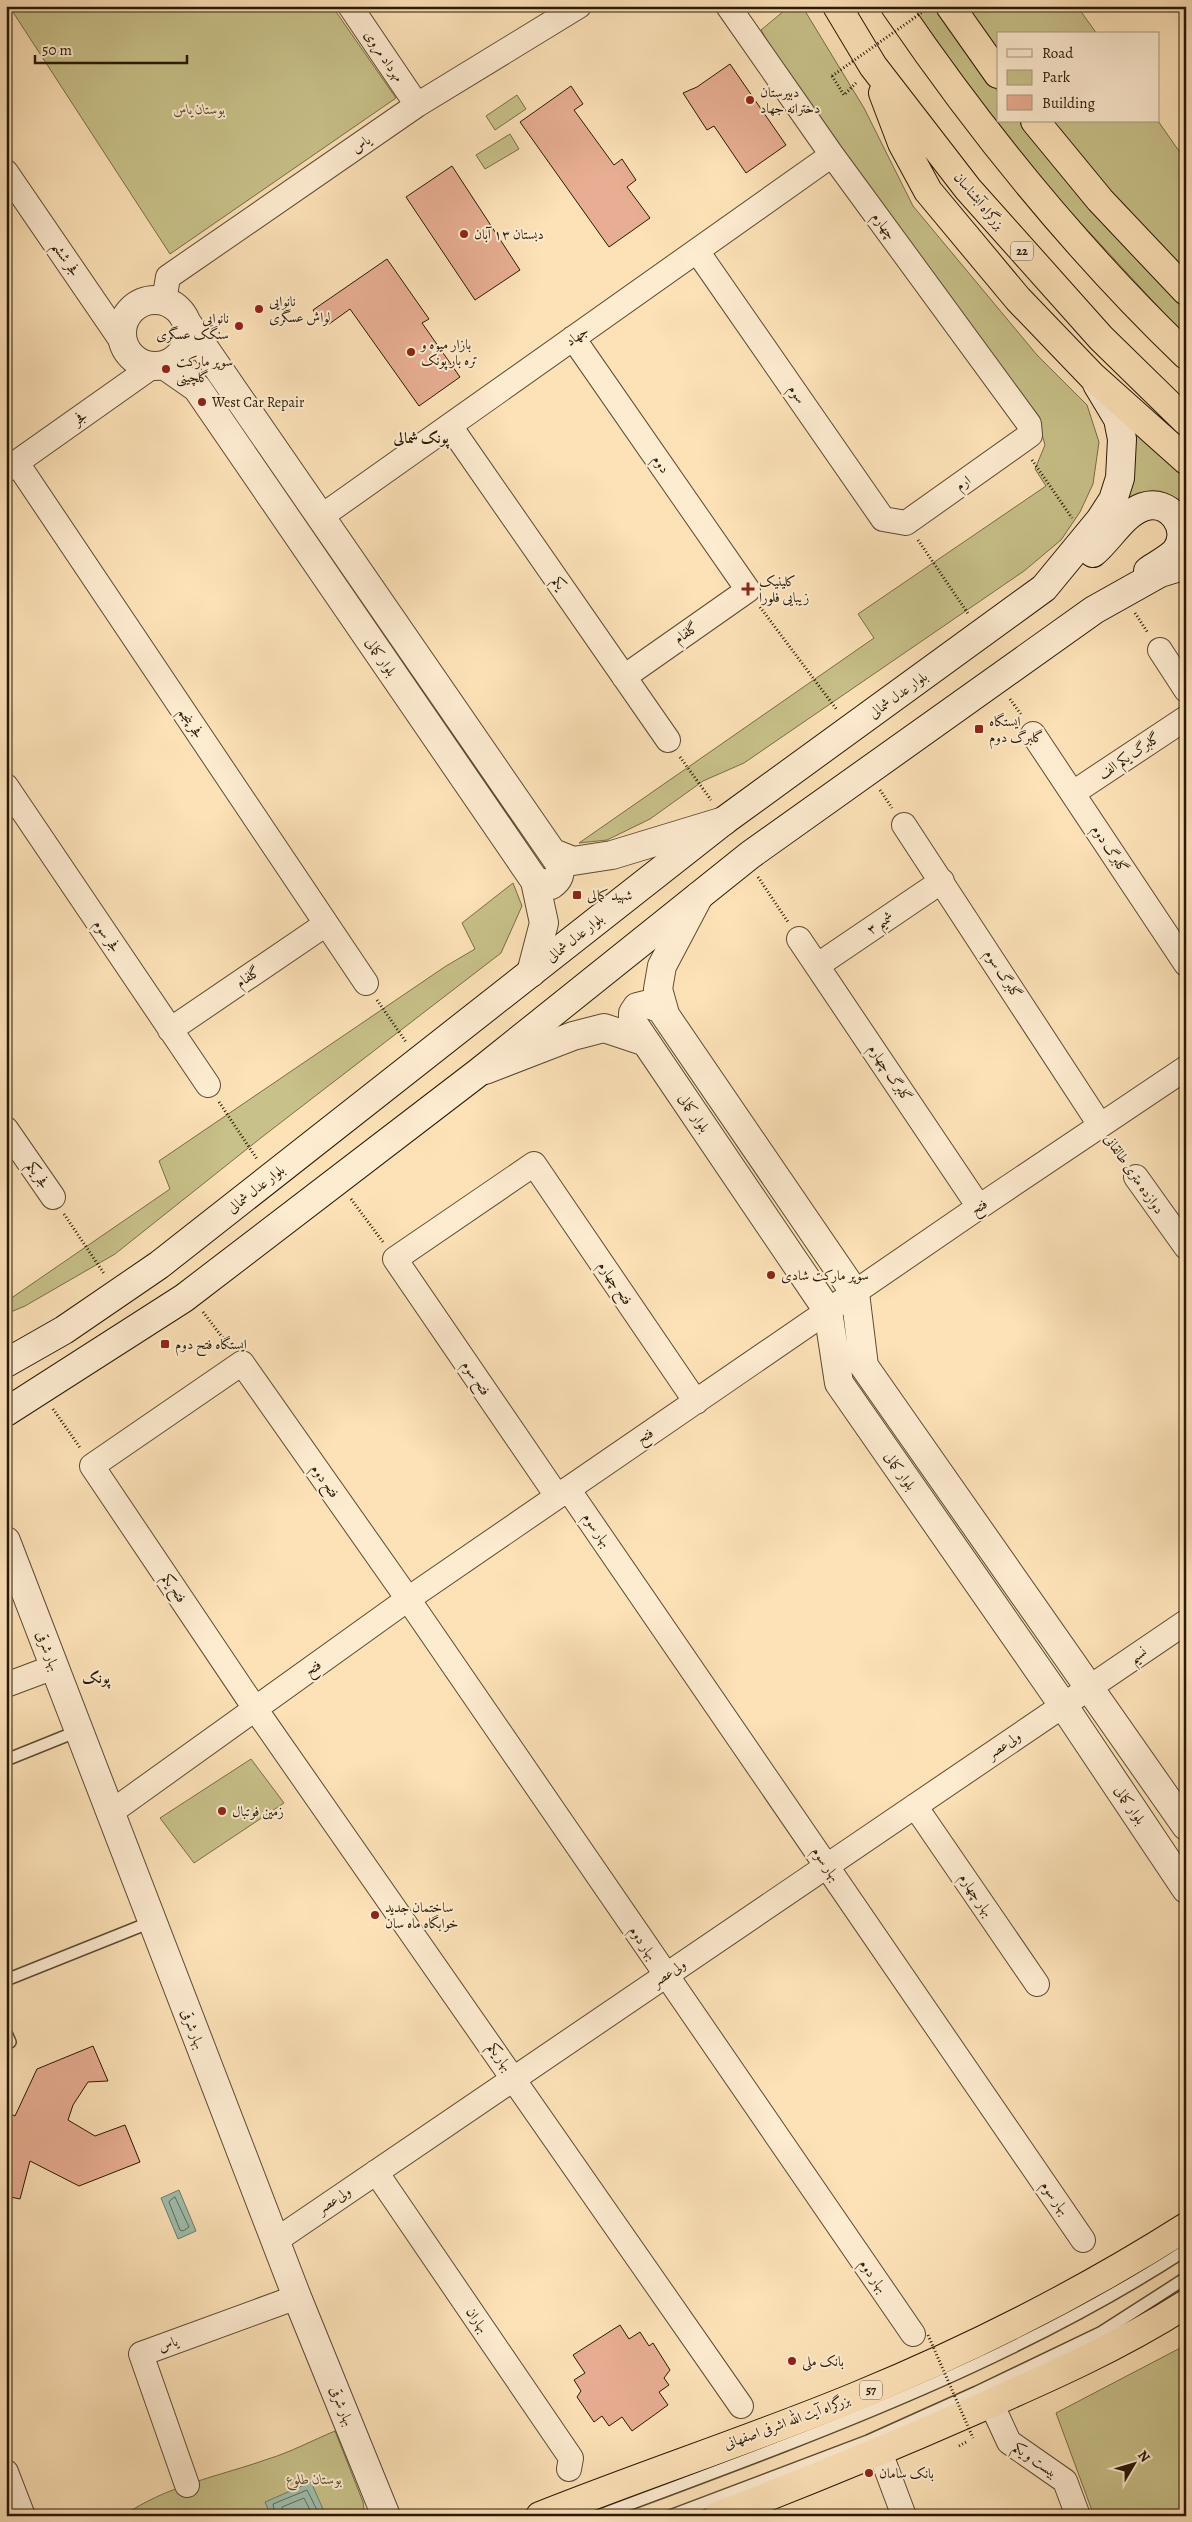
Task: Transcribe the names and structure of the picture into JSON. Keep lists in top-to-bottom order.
{
  "streets": {
    "highway": [
      "بزرگراه آبشناسان",
      "22",
      "57",
      "بزرگراه آیت الله اشرفی اصفهانی"
    ],
    "street": [
      "مهرداد مروی",
      "یاس",
      "چهارم",
      "فجر ششم",
      "جهاد",
      "سوم",
      "فجر",
      "دوم",
      "ارم",
      "یکم",
      "گلفام",
      "بلوار کمالی",
      "بلوار عدل شمالی",
      "فجر پنجم",
      "گلبرگ یکم الف",
      "گلبرگ دوم",
      "شمیم ۳",
      "فجر سوم",
      "گلبرگ سوم",
      "گلبرگ چهارم",
      "دوازده متری طالقانی",
      "فجر یکم",
      "فتح",
      "فتح چهارم",
      "فتح سوم",
      "فتح دوم",
      "بهار سوم",
      "فتح یکم",
      "بهار شرقی",
      "نسیم",
      "ولی‌عصر",
      "بهار چهارم",
      "بهار دوم",
      "بهار یکم",
      "بهاران",
      "بیست و یکم"
    ]
  },
  "crossings": [
    ["مهرداد مروی", "یاس"],
    ["یاس", "فجر ششم"],
    ["یاس", "فجر"],
    ["یاس", "بلوار کمالی"],
    ["یاس", "بهار شرقی"],
    ["چهارم", "جهاد"],
    ["چهارم", "ارم"],
    ["فجر ششم", "فجر"],
    ["فجر ششم", "بلوار کمالی"],
    ["جهاد", "سوم"],
    ["جهاد", "دوم"],
    ["جهاد", "یکم"],
    ["سوم", "ارم"],
    ["فجر", "بلوار کمالی"],
    ["فجر", "فجر پنجم"],
    ["دوم", "گلفام"],
    ["یکم", "گلفام"],
    ["گلفام", "فجر پنجم"],
    ["گلفام", "فجر سوم"],
    ["بلوار کمالی", "بلوار عدل شمالی"],
    ["بلوار کمالی", "فتح"],
    ["بلوار کمالی", "نسیم"],
    ["بلوار کمالی", "ولی‌عصر"],
    ["گلبرگ یکم الف", "گلبرگ دوم"],
    ["شمیم ۳", "گلبرگ سوم"],
    ["شمیم ۳", "گلبرگ چهارم"],
    ["گلبرگ سوم", "دوازده متری طالقانی"],
    ["گلبرگ سوم", "فتح"],
    ["گلبرگ چهارم", "فتح"],
    ["دوازده متری طالقانی", "فتح"],
    ["فتح", "فتح چهارم"],
    ["فتح", "فتح سوم"],
    ["فتح", "فتح دوم"],
    ["فتح", "بهار سوم"],
    ["فتح", "فتح یکم"],
    ["فتح", "بهار شرقی"],
    ["فتح", "بهار دوم"],
    ["فتح", "بهار یکم"],
    ["فتح چهارم", "فتح سوم"],
    ["فتح سوم", "بهار سوم"],
    ["فتح دوم", "بهار دوم"],
    ["بهار سوم", "ولی‌عصر"],
    ["فتح یکم", "بهار یکم"],
    ["بهار شرقی", "ولی‌عصر"],
    ["نسیم", "ولی‌عصر"],
    ["ولی‌عصر", "بهار چهارم"],
    ["ولی‌عصر", "بهار دوم"],
    ["ولی‌عصر", "بهار یکم"],
    ["ولی‌عصر", "بهاران"]
  ],
  "districts": ["پونک شمالی", "پونک"],
  "parks": ["بوستان یاس", "بوستان طلوع"],
  "places": {
    "other": [
      "دبیرستان دخترانه جهاد",
      "دبستان ۱۳ آبان",
      "نانوایی لواش عسگری",
      "نانوایی سنگک عسگری",
      "بازار ميوه و تره بار پونک",
      "سوپر مارکت گلچینی",
      "West Car Repair",
      "سوپر مارکت شادی",
      "زمین فوتبال",
      "ساختمان جدید خوابگاه ماه سان",
      "بانک ملی",
      "بانک سامان"
    ],
    "health": ["کلینیک زیبایی فلورا"],
    "transit": ["ایستگاه گلبرگ دوم", "شهید کمالی", "ایستگاه فتح دوم"]
  },
  "legend": ["Road", "Park", "Building"],
  "scale_bar": "50 m",
  "north": "top right"
}
